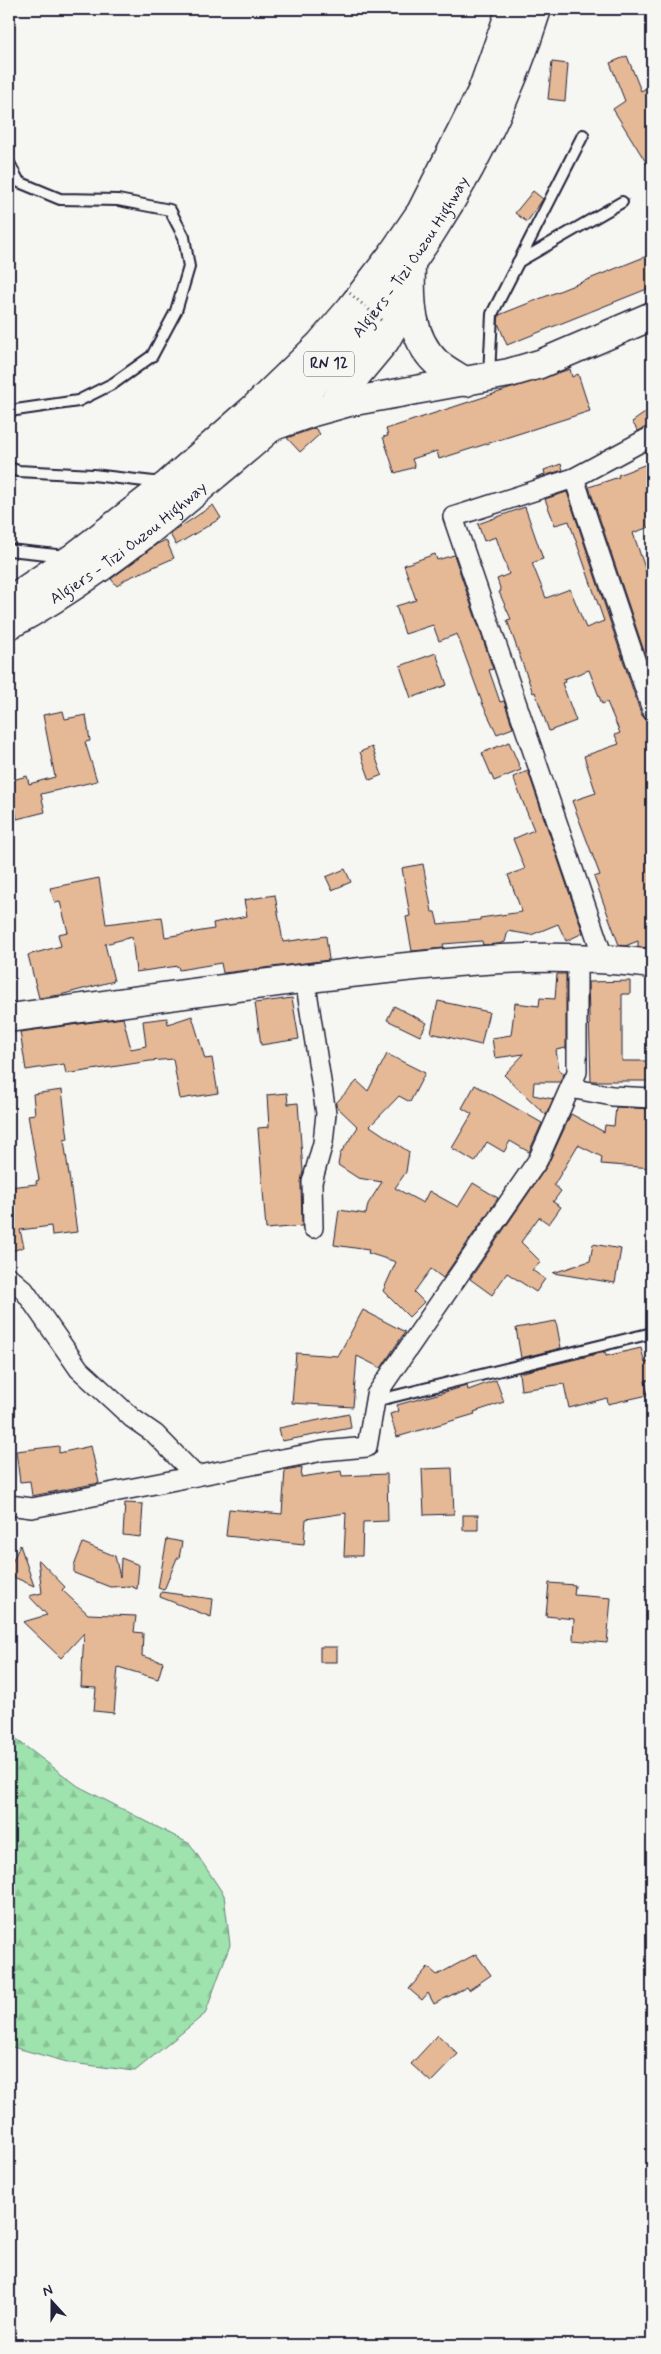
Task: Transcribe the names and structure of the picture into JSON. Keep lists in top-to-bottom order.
{
  "streets": {
    "main road": ["Algiers - Tizi Ouzou Highway", "RN 12"]
  },
  "north": "top"
}
